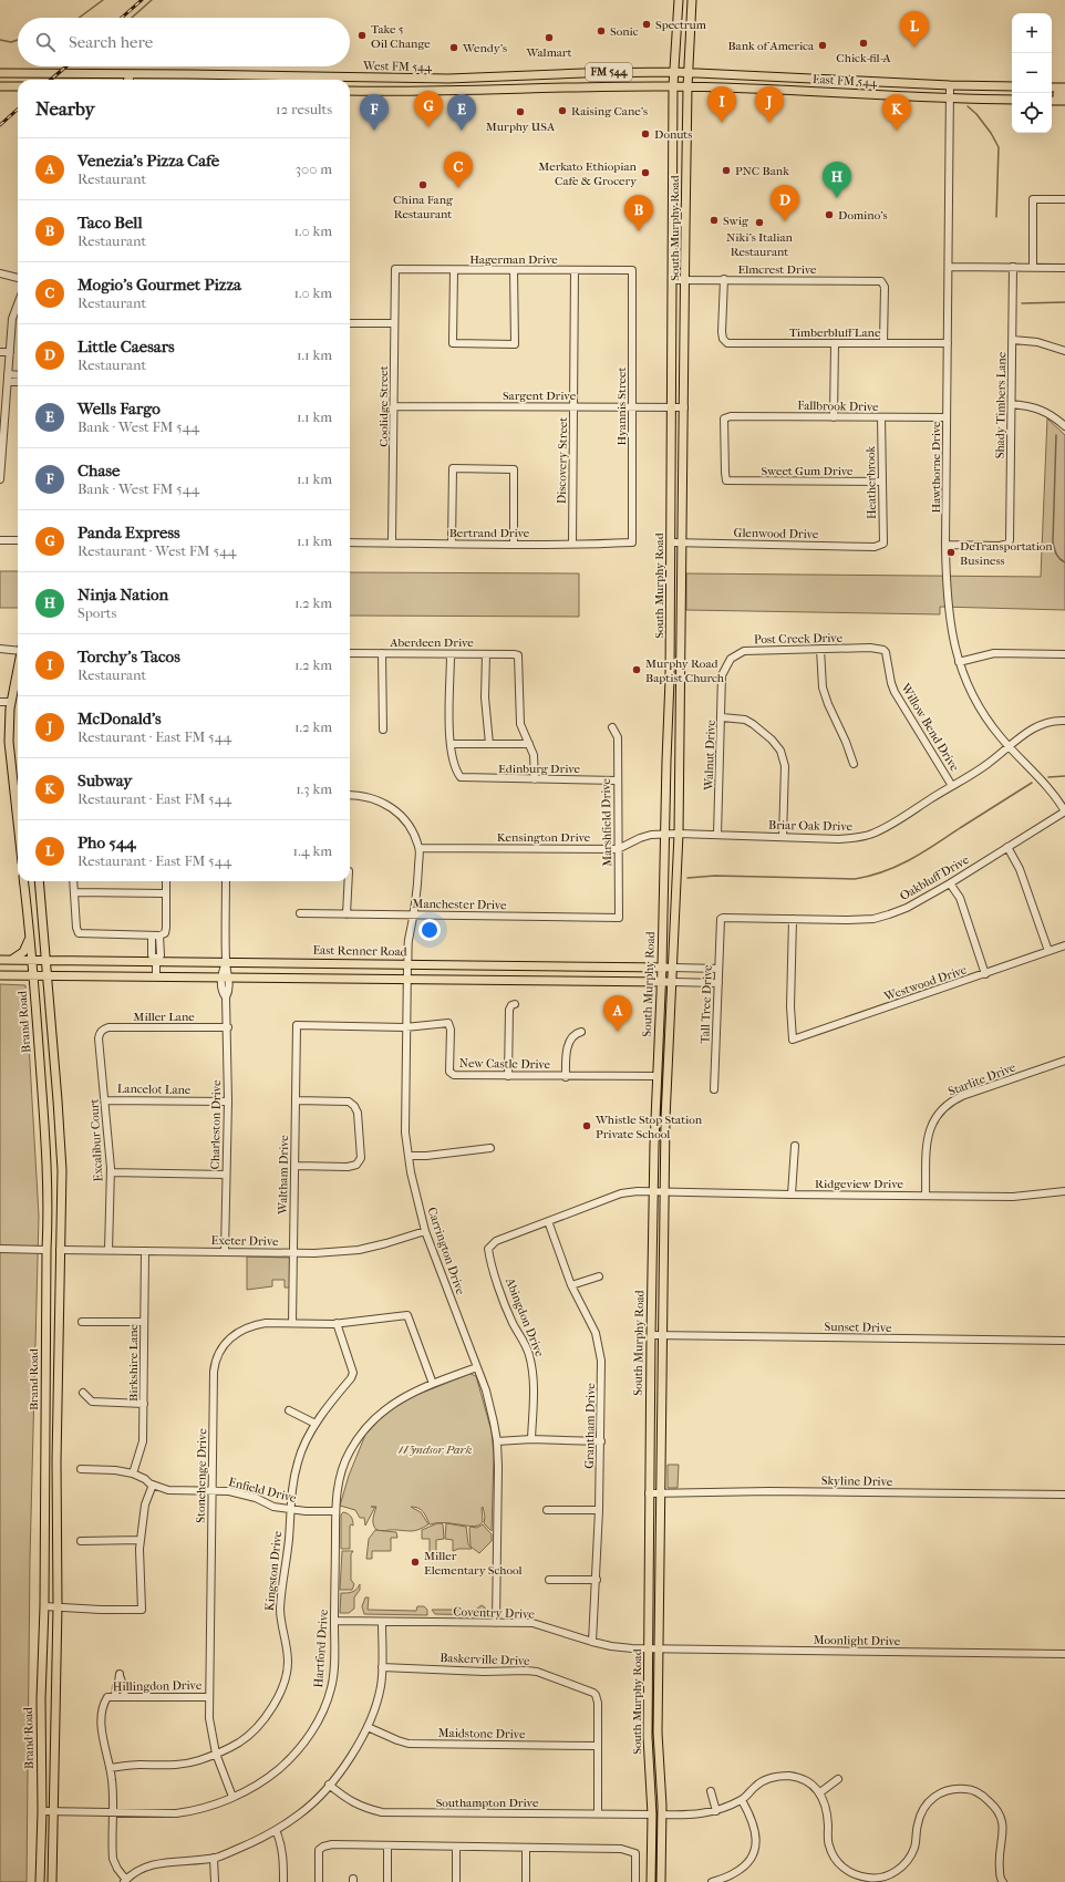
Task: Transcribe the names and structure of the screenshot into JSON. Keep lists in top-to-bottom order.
{
  "streets": {
    "main road": [
      "West FM 544",
      "FM 544",
      "East FM 544",
      "South Murphy Road",
      "East Renner Road",
      "Brand Road"
    ],
    "street": [
      "Hagerman Drive",
      "Elmcrest Drive",
      "Timberbluff Lane",
      "Sargent Drive",
      "Shady Timbers Lane",
      "Coolidge Street",
      "Hyannis Street",
      "Fallbrook Drive",
      "Discovery Street",
      "Hawthorne Drive",
      "Sweet Gum Drive",
      "Heatherbrook",
      "Bertrand Drive",
      "Glenwood Drive",
      "Post Creek Drive",
      "Aberdeen Drive",
      "Willow Bend Drive",
      "Walnut Drive",
      "Edinburg Drive",
      "Marshfield Drive",
      "Briar Oak Drive",
      "Kensington Drive",
      "Oakbluff Drive",
      "Manchester Drive",
      "Westwood Drive",
      "Tall Tree Drive",
      "Miller Lane",
      "New Castle Drive",
      "Starlite Drive",
      "Lancelot Lane",
      "Charleston Drive",
      "Excalibur Court",
      "Waltham Drive",
      "Ridgeview Drive",
      "Exeter Drive",
      "Carrington Drive",
      "Abingdon Drive",
      "Sunset Drive",
      "Birkshire Lane",
      "Grantham Drive",
      "Stonehenge Drive",
      "Skyline Drive",
      "Enfield Drive",
      "Kingston Drive",
      "Coventry Drive",
      "Moonlight Drive",
      "Hartford Drive",
      "Baskerville Drive",
      "Hillingdon Drive",
      "Maidstone Drive",
      "Southampton Drive"
    ]
  },
  "crossings": [
    ["West FM 544", "East FM 544"],
    ["West FM 544", "South Murphy Road"],
    ["East FM 544", "South Murphy Road"],
    ["East FM 544", "Hawthorne Drive"],
    ["South Murphy Road", "Elmcrest Drive"],
    ["South Murphy Road", "Sargent Drive"],
    ["South Murphy Road", "Glenwood Drive"],
    ["South Murphy Road", "Briar Oak Drive"],
    ["South Murphy Road", "Kensington Drive"],
    ["South Murphy Road", "East Renner Road"],
    ["South Murphy Road", "New Castle Drive"],
    ["South Murphy Road", "Ridgeview Drive"],
    ["South Murphy Road", "Abingdon Drive"],
    ["South Murphy Road", "Sunset Drive"],
    ["South Murphy Road", "Skyline Drive"],
    ["South Murphy Road", "Coventry Drive"],
    ["South Murphy Road", "Moonlight Drive"],
    ["South Murphy Road", "Southampton Drive"],
    ["Hagerman Drive", "Coolidge Street"],
    ["Hagerman Drive", "Hyannis Street"],
    ["Hagerman Drive", "Discovery Street"],
    ["Elmcrest Drive", "Timberbluff Lane"],
    ["Timberbluff Lane", "Hawthorne Drive"],
    ["Sargent Drive", "Coolidge Street"],
    ["Sargent Drive", "Hyannis Street"],
    ["Sargent Drive", "Discovery Street"],
    ["Shady Timbers Lane", "Hawthorne Drive"],
    ["Coolidge Street", "Bertrand Drive"],
    ["Hyannis Street", "Bertrand Drive"],
    ["Fallbrook Drive", "Hawthorne Drive"],
    ["Fallbrook Drive", "Sweet Gum Drive"],
    ["Fallbrook Drive", "Heatherbrook"],
    ["Discovery Street", "Bertrand Drive"],
    ["Hawthorne Drive", "Briar Oak Drive"],
    ["Hawthorne Drive", "Oakbluff Drive"],
    ["Sweet Gum Drive", "Heatherbrook"],
    ["Heatherbrook", "Glenwood Drive"],
    ["Post Creek Drive", "Willow Bend Drive"],
    ["Post Creek Drive", "Walnut Drive"],
    ["Willow Bend Drive", "Briar Oak Drive"],
    ["Walnut Drive", "Briar Oak Drive"],
    ["Edinburg Drive", "Marshfield Drive"],
    ["Marshfield Drive", "Kensington Drive"],
    ["Marshfield Drive", "Manchester Drive"],
    ["Briar Oak Drive", "Kensington Drive"],
    ["Kensington Drive", "Carrington Drive"],
    ["Oakbluff Drive", "Westwood Drive"],
    ["Oakbluff Drive", "Tall Tree Drive"],
    ["Manchester Drive", "Carrington Drive"],
    ["East Renner Road", "Tall Tree Drive"],
    ["East Renner Road", "Brand Road"],
    ["East Renner Road", "Charleston Drive"],
    ["East Renner Road", "Carrington Drive"],
    ["Miller Lane", "Charleston Drive"],
    ["Miller Lane", "Excalibur Court"],
    ["Brand Road", "Exeter Drive"],
    ["Brand Road", "Hartford Drive"],
    ["New Castle Drive", "Waltham Drive"],
    ["New Castle Drive", "Carrington Drive"],
    ["Starlite Drive", "Ridgeview Drive"],
    ["Lancelot Lane", "Charleston Drive"],
    ["Lancelot Lane", "Excalibur Court"],
    ["Charleston Drive", "Exeter Drive"],
    ["Excalibur Court", "Exeter Drive"],
    ["Waltham Drive", "Exeter Drive"],
    ["Waltham Drive", "Stonehenge Drive"],
    ["Ridgeview Drive", "Abingdon Drive"],
    ["Exeter Drive", "Carrington Drive"],
    ["Exeter Drive", "Birkshire Lane"],
    ["Carrington Drive", "Coventry Drive"],
    ["Carrington Drive", "Hartford Drive"],
    ["Abingdon Drive", "Grantham Drive"],
    ["Birkshire Lane", "Enfield Drive"],
    ["Grantham Drive", "Coventry Drive"],
    ["Stonehenge Drive", "Enfield Drive"],
    ["Stonehenge Drive", "Kingston Drive"],
    ["Stonehenge Drive", "Hartford Drive"],
    ["Stonehenge Drive", "Hillingdon Drive"],
    ["Enfield Drive", "Kingston Drive"],
    ["Enfield Drive", "Hartford Drive"],
    ["Kingston Drive", "Hillingdon Drive"],
    ["Coventry Drive", "Moonlight Drive"],
    ["Coventry Drive", "Hartford Drive"],
    ["Hartford Drive", "Hillingdon Drive"],
    ["Baskerville Drive", "Maidstone Drive"],
    ["Baskerville Drive", "Southampton Drive"]
  ],
  "parks": ["Wyndsor Park"],
  "places": [
    "Spectrum",
    "Sonic",
    "Take 5 Oil Change",
    "Walmart",
    "Chick-fil-A",
    "Bank of America",
    "Wendy's",
    "Raising Cane's",
    "Murphy USA",
    "Donuts",
    "PNC Bank",
    "Merkato Ethiopian Cafe & Grocery",
    "China Fang Restaurant",
    "Domino's",
    "Swig",
    "Niki's Italian Restaurant",
    "DeTransportation Business",
    "Murphy Road Baptist Church",
    "Whistle Stop Station Private School",
    "Miller Elementary School"
  ],
  "page": {
    "pins": [
      "L",
      "I",
      "J",
      "G",
      "E",
      "F",
      "K",
      "C",
      "H",
      "D",
      "B",
      "A"
    ],
    "map_buttons": ["+", "−"],
    "search": "Search here",
    "heading": ["Nearby", "12 results"],
    "list": [
      {
        "mark": "A",
        "name": "Venezia's Pizza Cafe",
        "note": "Restaurant",
        "value": "300 m"
      },
      {
        "mark": "B",
        "name": "Taco Bell",
        "note": "Restaurant",
        "value": "1.0 km"
      },
      {
        "mark": "C",
        "name": "Mogio's Gourmet Pizza",
        "note": "Restaurant",
        "value": "1.0 km"
      },
      {
        "mark": "D",
        "name": "Little Caesars",
        "note": "Restaurant",
        "value": "1.1 km"
      },
      {
        "mark": "E",
        "name": "Wells Fargo",
        "note": "Bank · West FM 544",
        "value": "1.1 km"
      },
      {
        "mark": "F",
        "name": "Chase",
        "note": "Bank · West FM 544",
        "value": "1.1 km"
      },
      {
        "mark": "G",
        "name": "Panda Express",
        "note": "Restaurant · West FM 544",
        "value": "1.1 km"
      },
      {
        "mark": "H",
        "name": "Ninja Nation",
        "note": "Sports",
        "value": "1.2 km"
      },
      {
        "mark": "I",
        "name": "Torchy's Tacos",
        "note": "Restaurant",
        "value": "1.2 km"
      },
      {
        "mark": "J",
        "name": "McDonald's",
        "note": "Restaurant · East FM 544",
        "value": "1.2 km"
      },
      {
        "mark": "K",
        "name": "Subway",
        "note": "Restaurant · East FM 544",
        "value": "1.3 km"
      },
      {
        "mark": "L",
        "name": "Pho 544",
        "note": "Restaurant · East FM 544",
        "value": "1.4 km"
      }
    ]
  }
}
